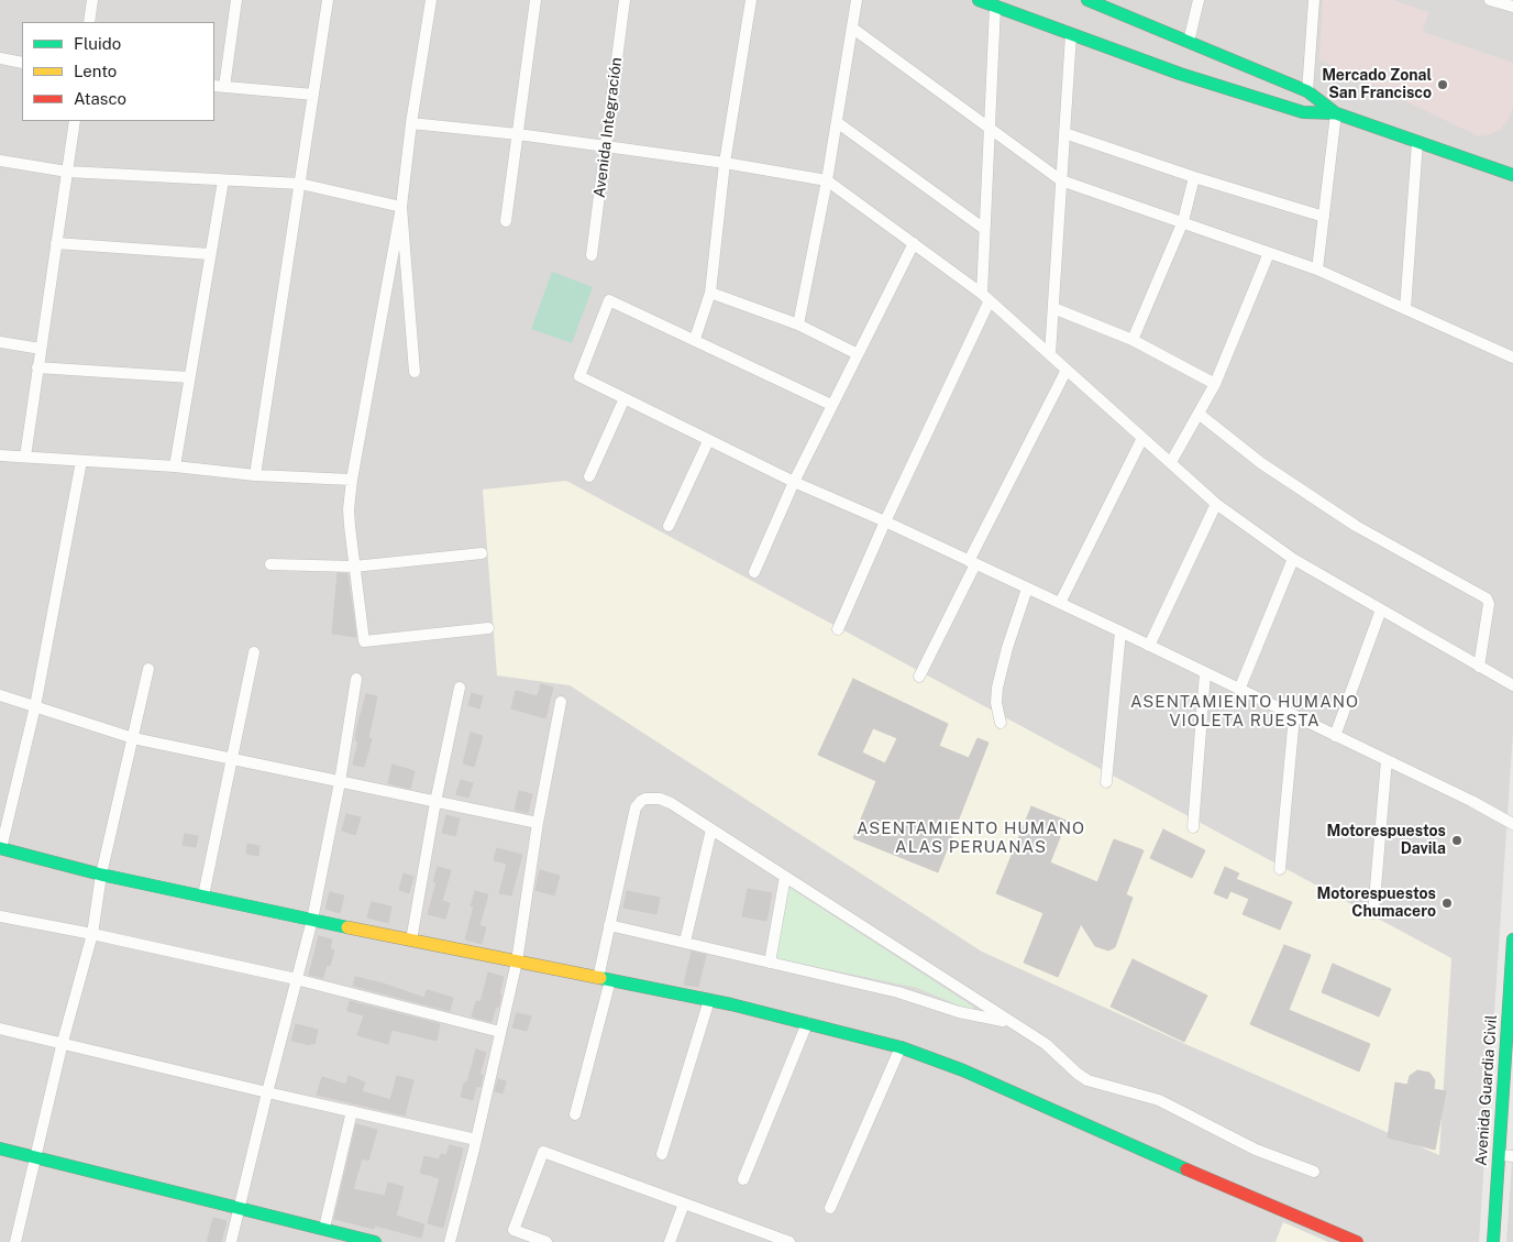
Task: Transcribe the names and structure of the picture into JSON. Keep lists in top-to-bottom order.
{
  "streets": {
    "main road": ["Avenida Guardia Civil"],
    "street": ["Avenida Integración"]
  },
  "districts": ["ASENTAMIENTO HUMANO VIOLETA RUESTA", "ASENTAMIENTO HUMANO ALAS PERUANAS"],
  "places": ["Mercado Zonal San Francisco", "Motorespuestos Davila", "Motorespuestos Chumacero"],
  "legend": ["Fluido", "Lento", "Atasco"]
}
